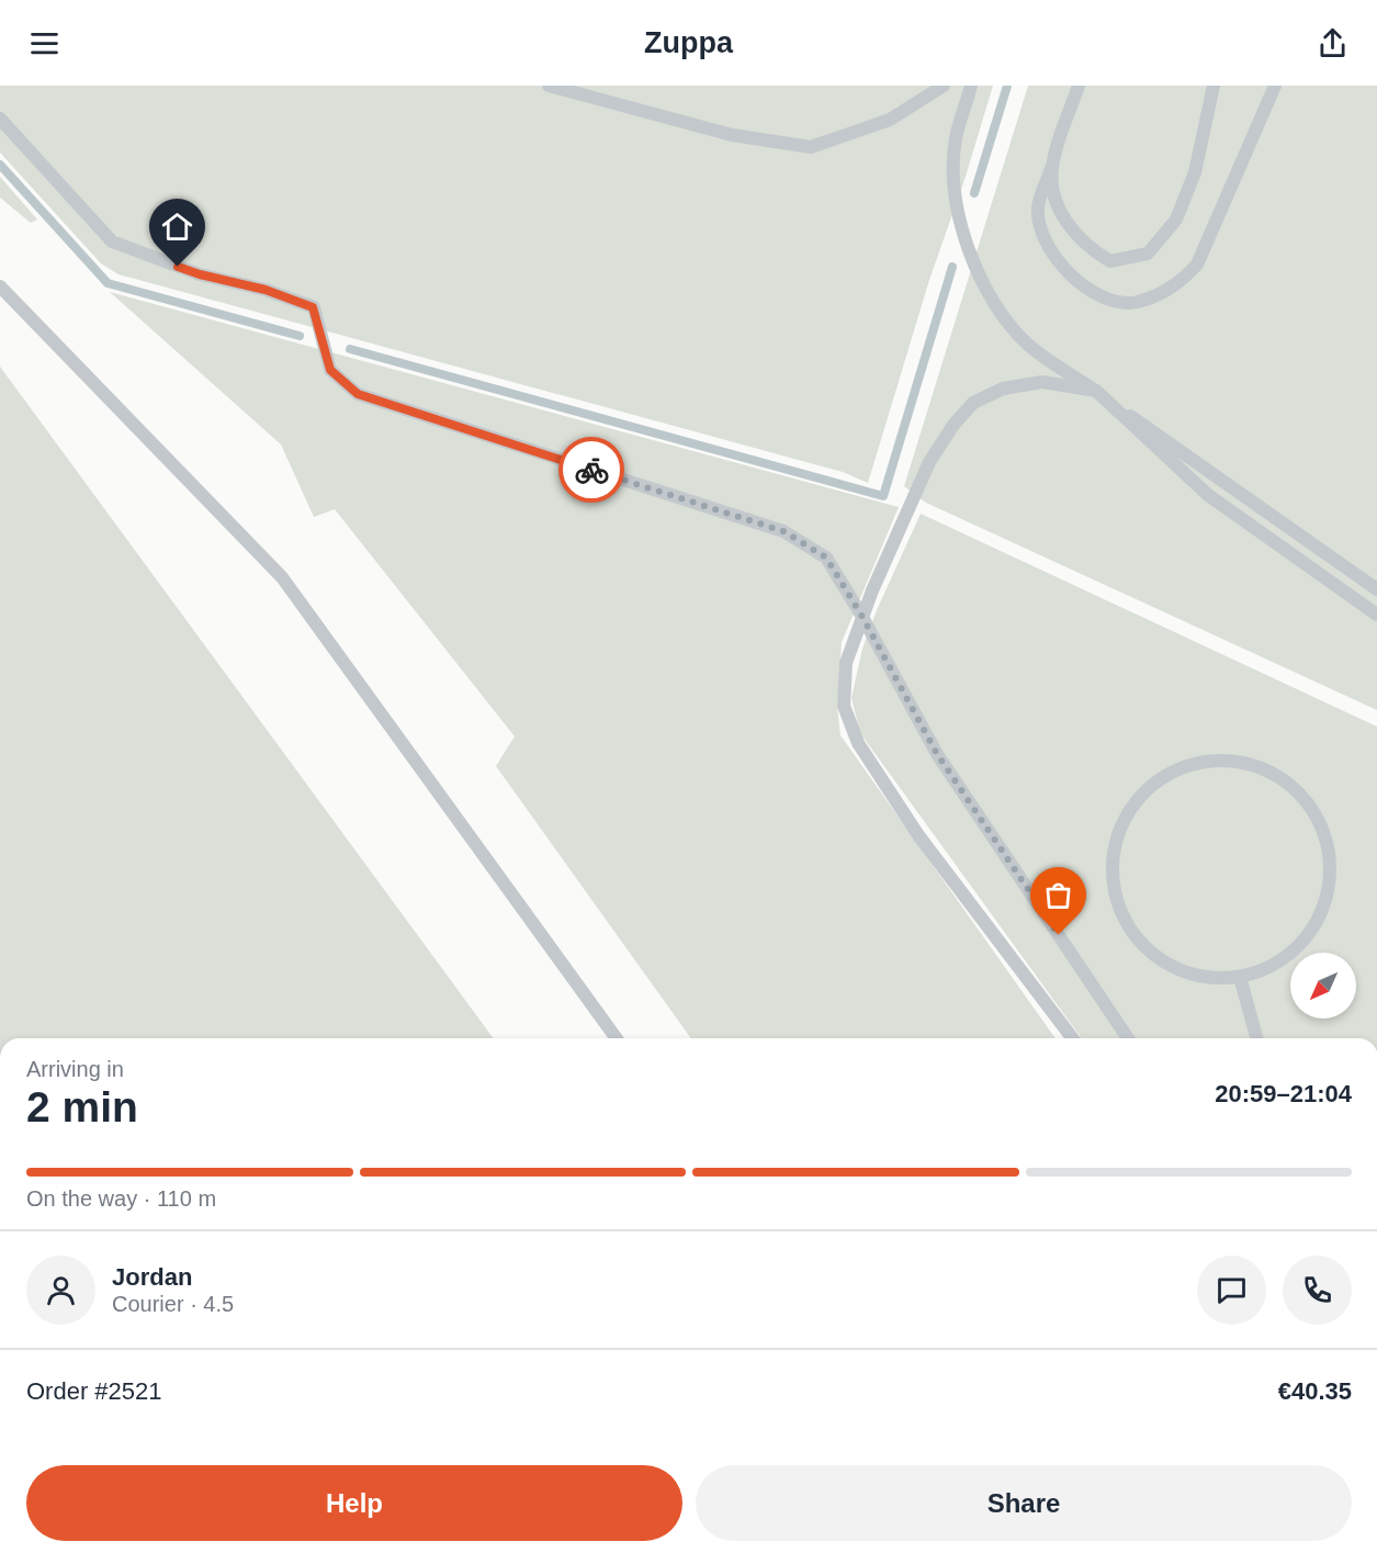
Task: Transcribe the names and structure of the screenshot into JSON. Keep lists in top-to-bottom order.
{
  "north": "bottom left",
  "page": {
    "header": "Zuppa",
    "heading": ["2 min", "Arriving in", "20:59–21:04"],
    "panel": [
      "Jordan",
      "Courier · 4.5",
      "Order #2521",
      "€40.35"
    ],
    "bar": "On the way · 110 m",
    "buttons": ["Help", "Share"]
  }
}
